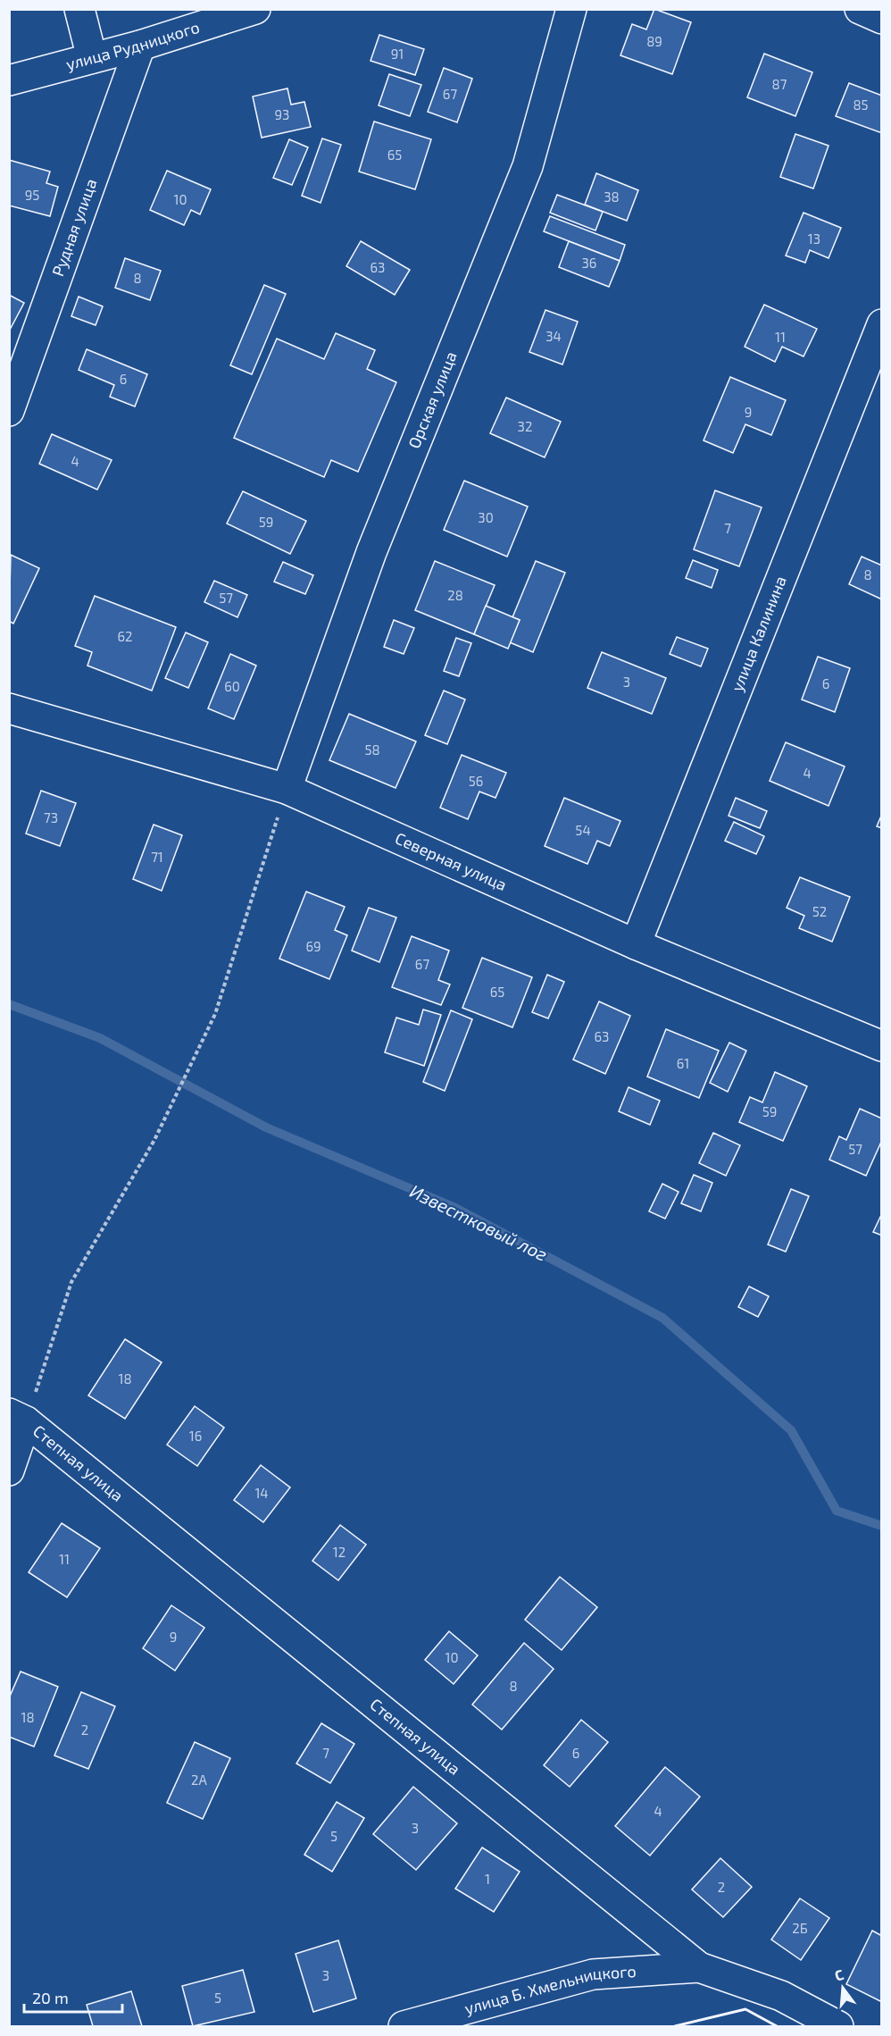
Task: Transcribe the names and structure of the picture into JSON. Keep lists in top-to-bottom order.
{
  "streets": {
    "street": [
      "улица Рудницкого",
      "Рудная улица",
      "Орская улица",
      "улица Калинина",
      "Северная улица",
      "Степная улица",
      "улица Б. Хмельницкого"
    ]
  },
  "crossings": [
    ["улица Рудницкого", "Рудная улица"],
    ["Орская улица", "Северная улица"],
    ["улица Калинина", "Северная улица"],
    ["Степная улица", "улица Б. Хмельницкого"]
  ],
  "water": ["Известковый лог"],
  "house_numbers": [
    "89",
    "91",
    "87",
    "67",
    "85",
    "93",
    "65",
    "95",
    "38",
    "10",
    "13",
    "36",
    "63",
    "8",
    "34",
    "11",
    "6",
    "9",
    "32",
    "4",
    "30",
    "59",
    "7",
    "8",
    "28",
    "57",
    "62",
    "3",
    "6",
    "60",
    "58",
    "4",
    "56",
    "73",
    "54",
    "71",
    "52",
    "69",
    "67",
    "65",
    "63",
    "61",
    "59",
    "57",
    "18",
    "16",
    "14",
    "12",
    "11",
    "9",
    "10",
    "8",
    "18",
    "2",
    "7",
    "6",
    "2А",
    "4",
    "3",
    "5",
    "1",
    "2",
    "2Б",
    "3",
    "5"
  ],
  "scale_bar": "20 m",
  "north": "top"
}
